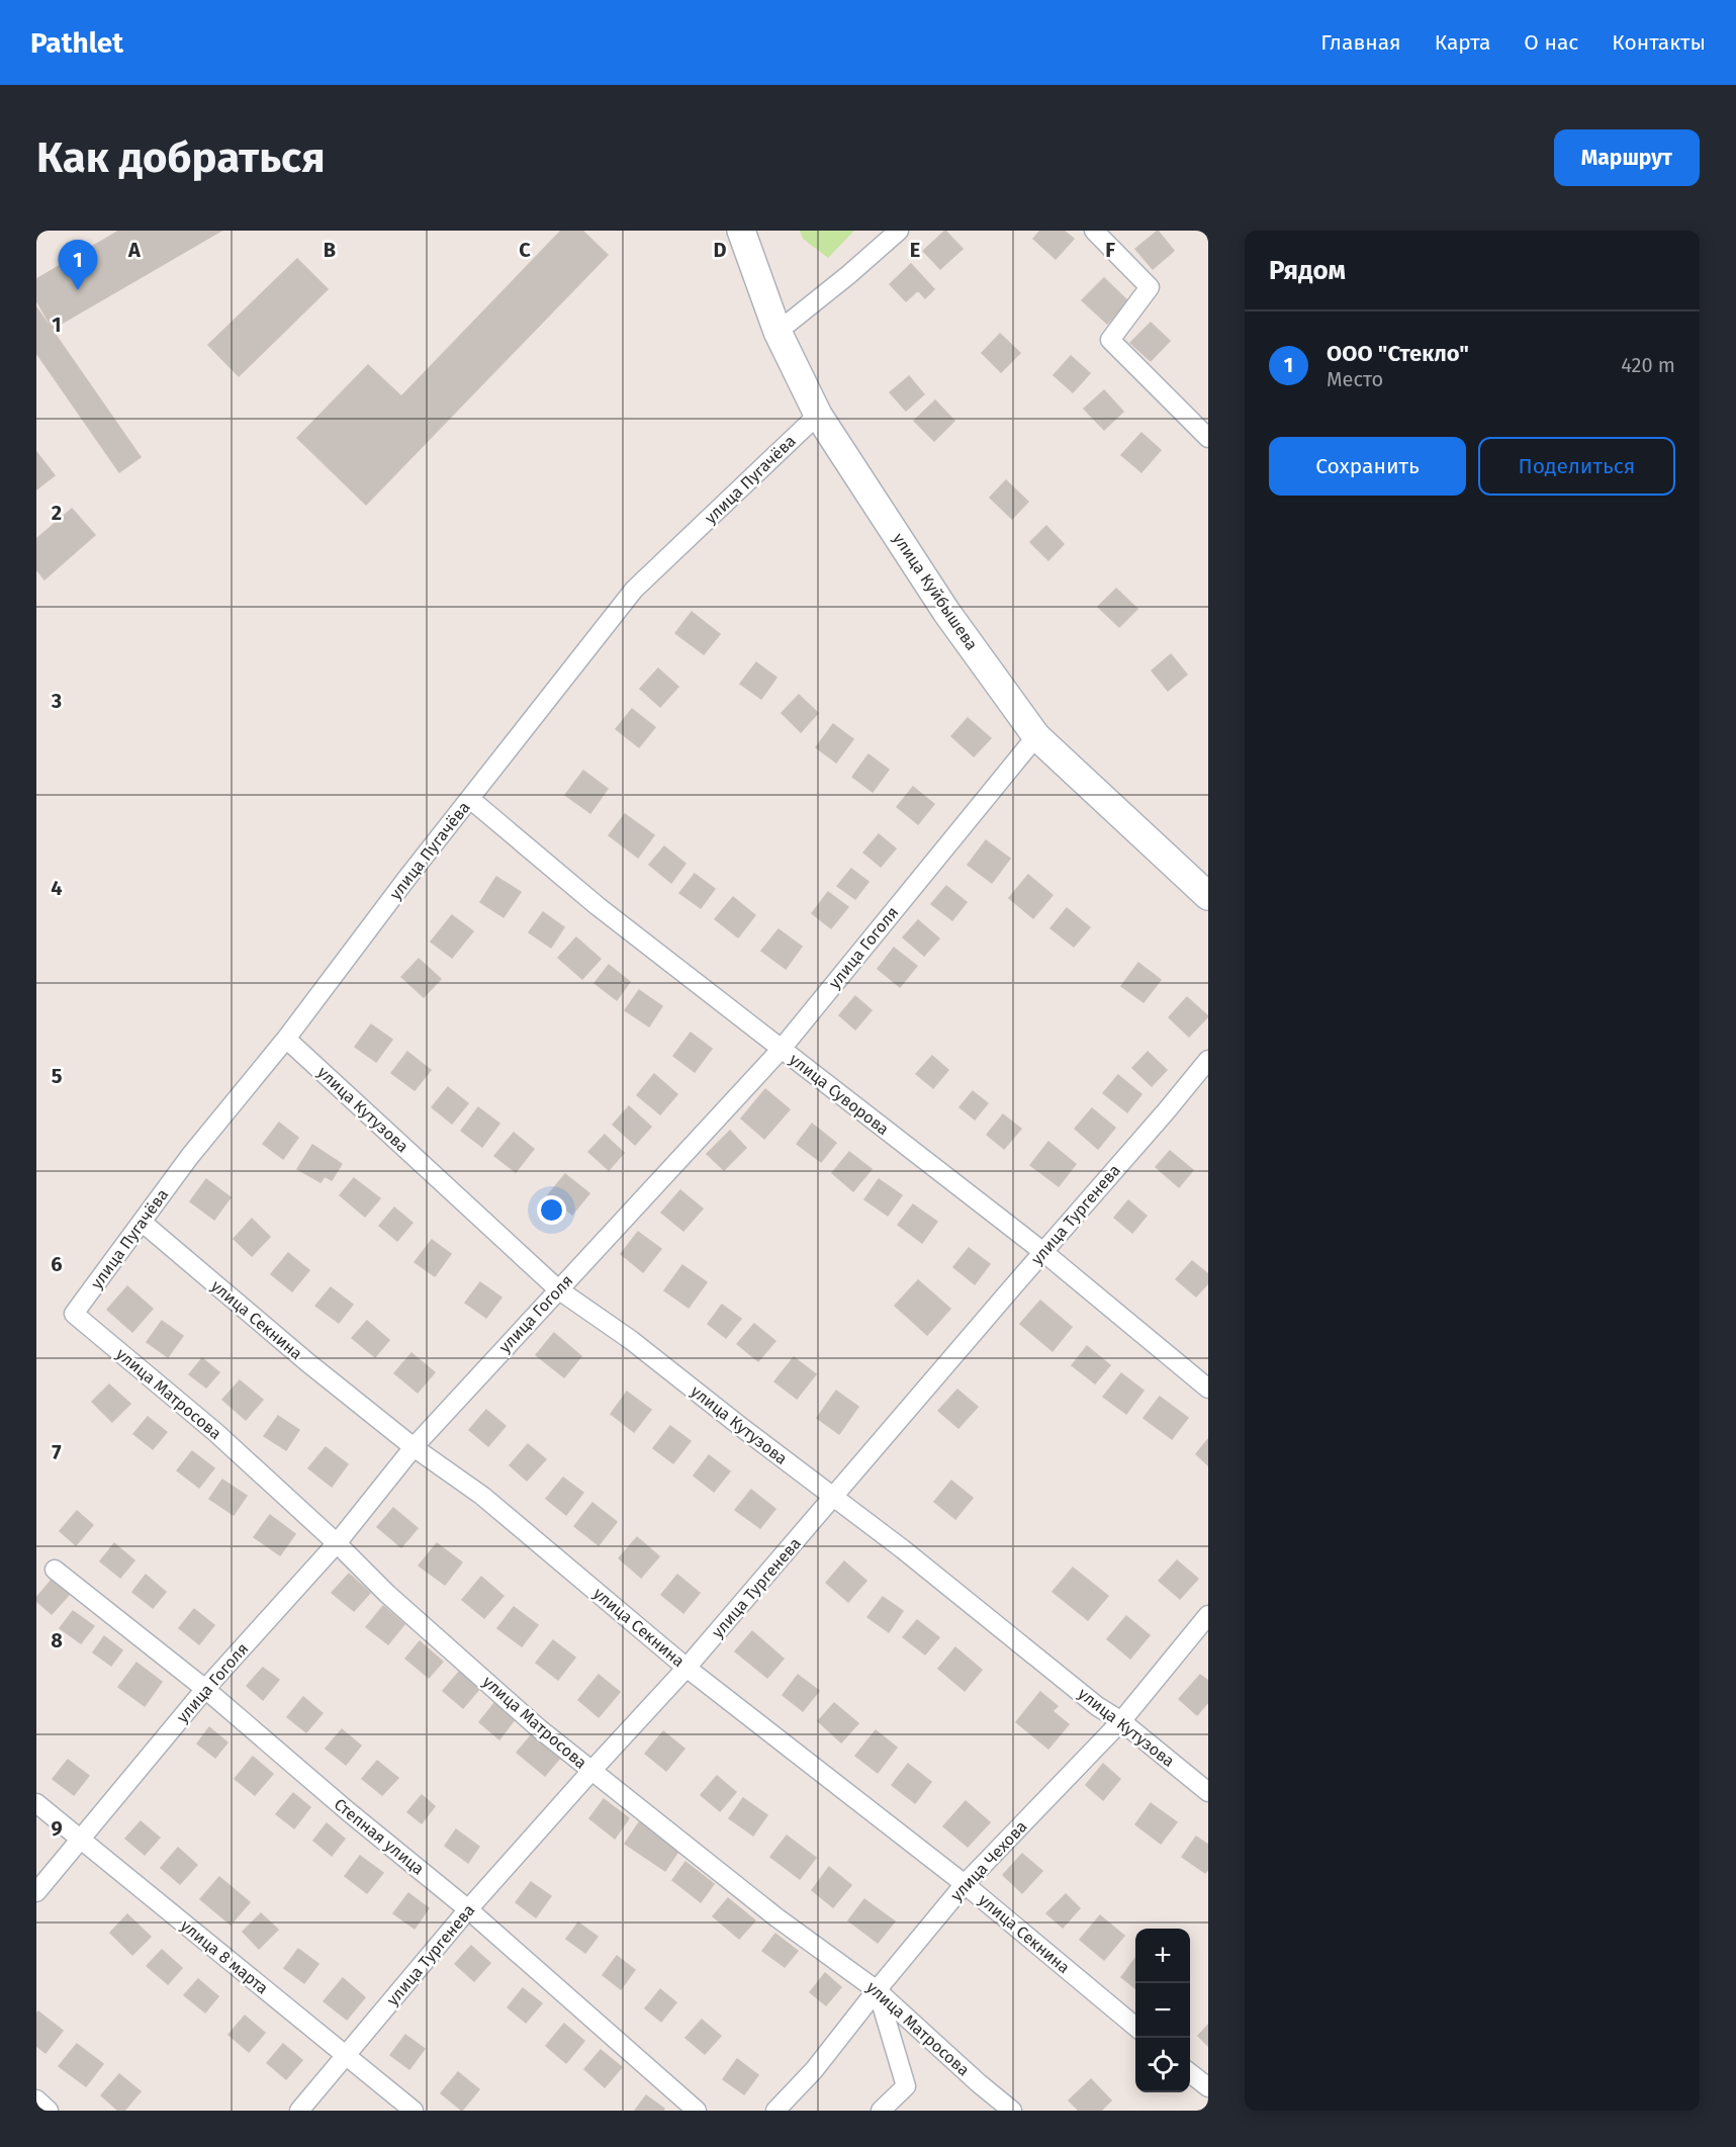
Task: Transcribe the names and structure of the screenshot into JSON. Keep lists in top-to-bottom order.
{
  "streets": {
    "main road": ["улица Куйбышева"],
    "street": [
      "улица Пугачёва",
      "улица Гоголя",
      "улица Суворова",
      "улица Кутузова",
      "улица Тургенева",
      "улица Секнина",
      "улица Матросова",
      "Степная улица",
      "улица Чехова",
      "улица 8 марта"
    ]
  },
  "crossings": [
    ["улица Пугачёва", "улица Куйбышева"],
    ["улица Пугачёва", "улица Суворова"],
    ["улица Пугачёва", "улица Кутузова"],
    ["улица Пугачёва", "улица Секнина"],
    ["улица Пугачёва", "улица Матросова"],
    ["улица Куйбышева", "улица Гоголя"],
    ["улица Гоголя", "улица Суворова"],
    ["улица Гоголя", "улица Кутузова"],
    ["улица Гоголя", "улица Секнина"],
    ["улица Гоголя", "улица Матросова"],
    ["улица Гоголя", "Степная улица"],
    ["улица Гоголя", "улица 8 марта"],
    ["улица Суворова", "улица Тургенева"],
    ["улица Кутузова", "улица Тургенева"],
    ["улица Кутузова", "улица Чехова"],
    ["улица Тургенева", "улица Секнина"],
    ["улица Тургенева", "улица Матросова"],
    ["улица Тургенева", "Степная улица"],
    ["улица Тургенева", "улица 8 марта"],
    ["улица Секнина", "улица Чехова"],
    ["улица Матросова", "улица Чехова"]
  ],
  "page": {
    "header": "Pathlet",
    "nav": [
      "Главная",
      "Карта",
      "О нас",
      "Контакты"
    ],
    "buttons": [
      "Маршрут",
      ["Сохранить", "Поделиться"]
    ],
    "title": "Как добраться",
    "heading": "Рядом",
    "pins": "1",
    "list": [
      {
        "mark": "1",
        "name": "ООО \"Стекло\"",
        "note": "Место",
        "value": "420 m"
      }
    ],
    "map_buttons": ["+", "−"]
  },
  "grid": {
    "columns": [
      "A",
      "B",
      "C",
      "D",
      "E",
      "F"
    ],
    "rows": [
      "1",
      "2",
      "3",
      "4",
      "5",
      "6",
      "7",
      "8",
      "9"
    ]
  }
}
